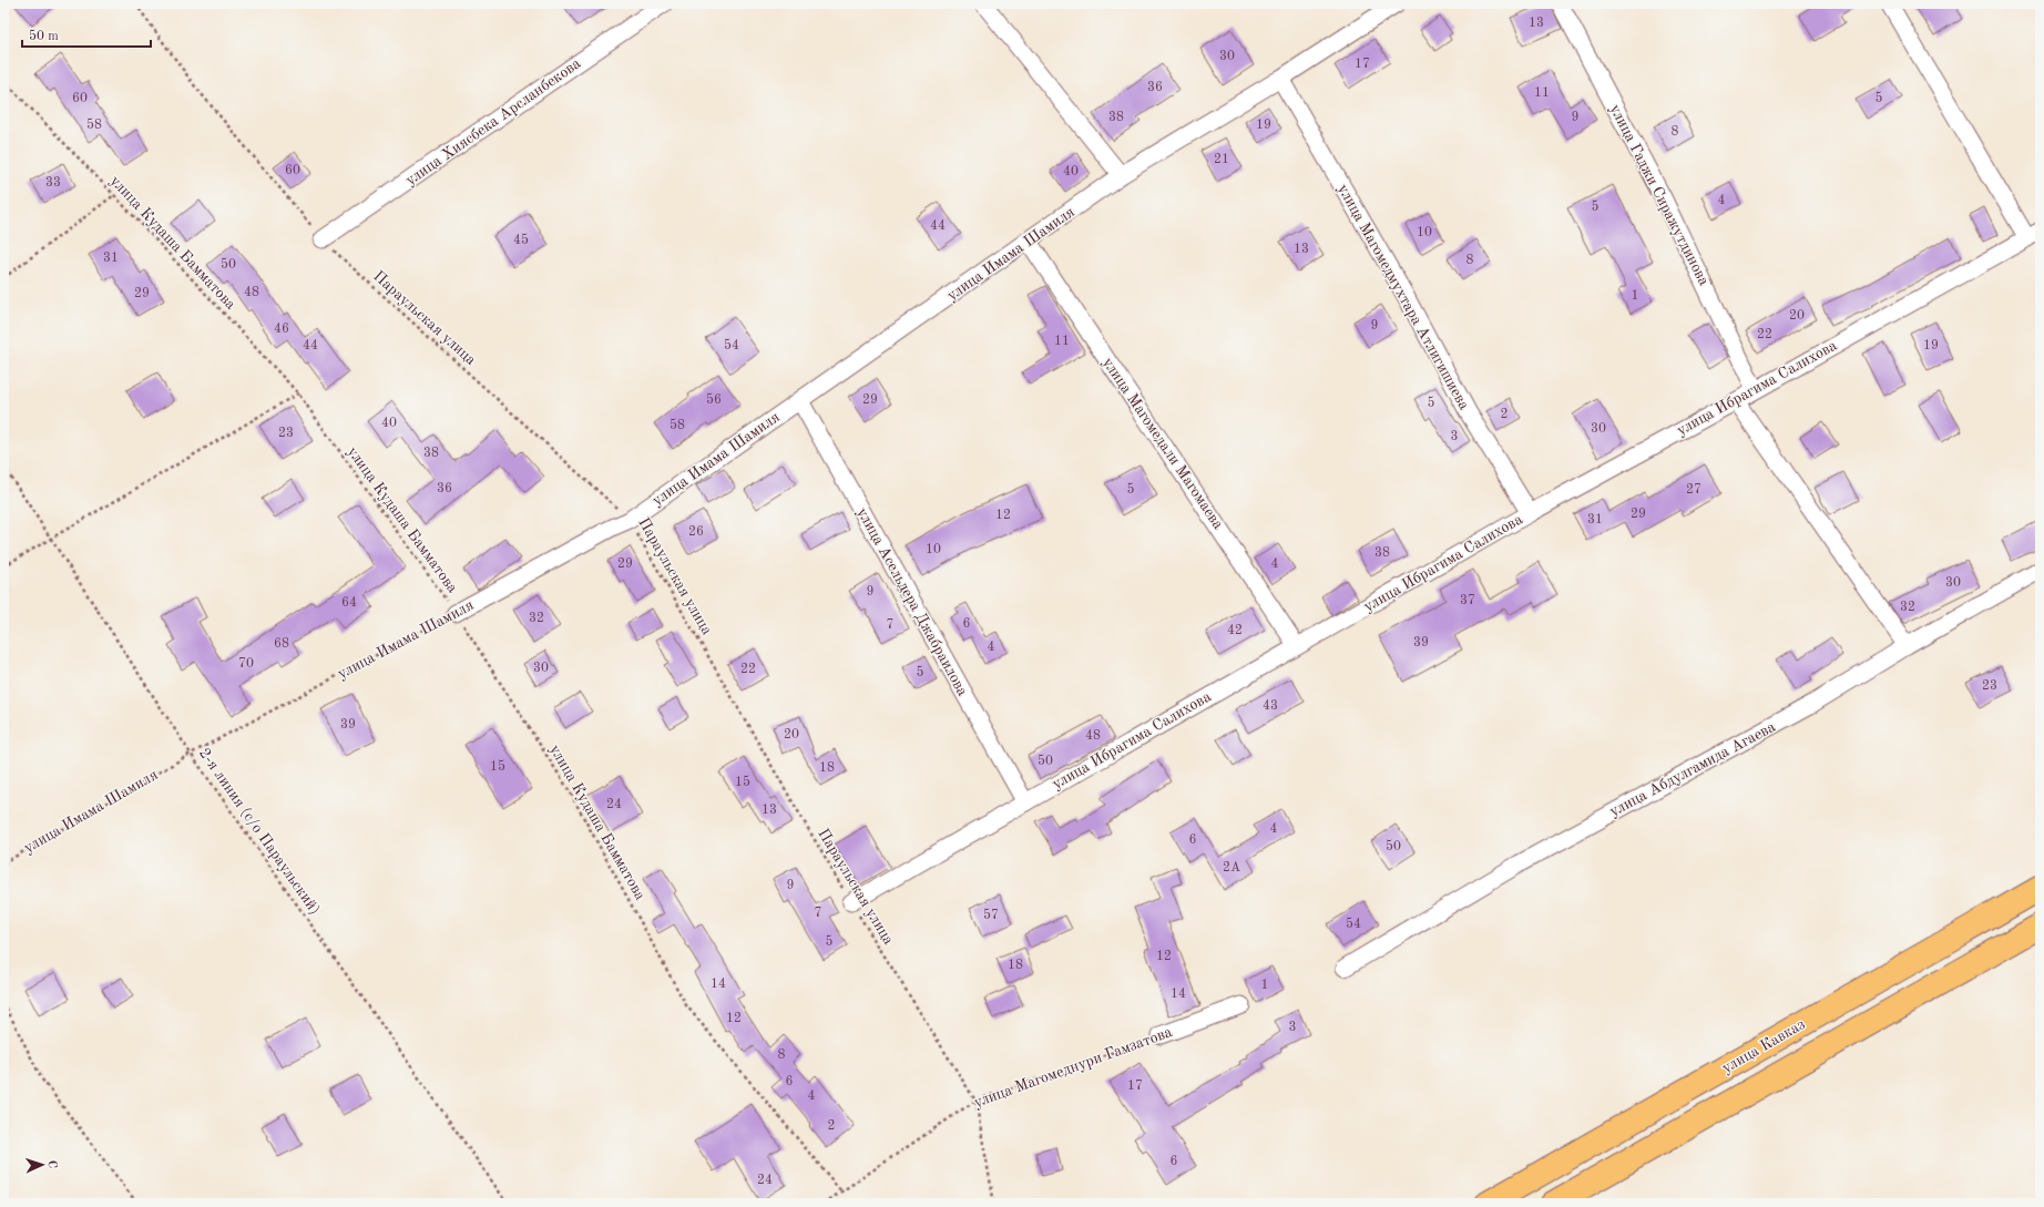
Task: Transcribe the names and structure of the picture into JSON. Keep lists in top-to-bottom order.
{
  "streets": {
    "highway": ["улица Кавказ"],
    "street": [
      "улица Хиясбека Арсланбекова",
      "улица Гаджи Сиражутдинова",
      "улица Имама Шамиля",
      "улица Магомедмухтара Атлигишиева",
      "улица Ибрагима Салихова",
      "улица Магомедали Магомаева",
      "улица Асельдера Джабраилова",
      "улица Абдулгамида Агаева",
      "улица Магомеднури Гамзатова"
    ],
    "path": ["улица Кудаша Бамматова", "Параульская улица", "2-я линия (с/о Параульский)"]
  },
  "crossings": [
    ["улица Хиясбека Арсланбекова", "Параульская улица"],
    ["улица Гаджи Сиражутдинова", "улица Ибрагима Салихова"],
    ["улица Кудаша Бамматова", "улица Имама Шамиля"],
    ["улица Кудаша Бамматова", "улица Магомеднури Гамзатова"],
    ["улица Имама Шамиля", "улица Магомедмухтара Атлигишиева"],
    ["улица Имама Шамиля", "Параульская улица"],
    ["улица Имама Шамиля", "улица Магомедали Магомаева"],
    ["улица Имама Шамиля", "улица Асельдера Джабраилова"],
    ["улица Имама Шамиля", "2-я линия (с/о Параульский)"],
    ["улица Магомедмухтара Атлигишиева", "улица Ибрагима Салихова"],
    ["Параульская улица", "улица Ибрагима Салихова"],
    ["Параульская улица", "улица Магомеднури Гамзатова"],
    ["улица Ибрагима Салихова", "улица Магомедали Магомаева"],
    ["улица Ибрагима Салихова", "улица Асельдера Джабраилова"]
  ],
  "house_numbers": [
    "13",
    "30",
    "17",
    "36",
    "11",
    "60",
    "5",
    "38",
    "9",
    "58",
    "19",
    "8",
    "21",
    "60",
    "40",
    "33",
    "4",
    "5",
    "44",
    "10",
    "45",
    "13",
    "31",
    "8",
    "50",
    "48",
    "29",
    "1",
    "20",
    "9",
    "46",
    "22",
    "11",
    "44",
    "54",
    "19",
    "56",
    "29",
    "5",
    "2",
    "40",
    "58",
    "30",
    "23",
    "3",
    "38",
    "36",
    "5",
    "27",
    "29",
    "12",
    "31",
    "26",
    "10",
    "38",
    "29",
    "4",
    "30",
    "9",
    "37",
    "64",
    "32",
    "32",
    "6",
    "7",
    "42",
    "39",
    "68",
    "4",
    "70",
    "30",
    "22",
    "5",
    "23",
    "43",
    "39",
    "20",
    "48",
    "50",
    "15",
    "18",
    "15",
    "24",
    "13",
    "4",
    "6",
    "50",
    "2А",
    "9",
    "7",
    "57",
    "54",
    "5",
    "12",
    "18",
    "14",
    "1",
    "14",
    "12",
    "3",
    "8",
    "6",
    "17",
    "4",
    "2",
    "6",
    "24"
  ],
  "scale_bar": "50 m",
  "north": "right"
}
